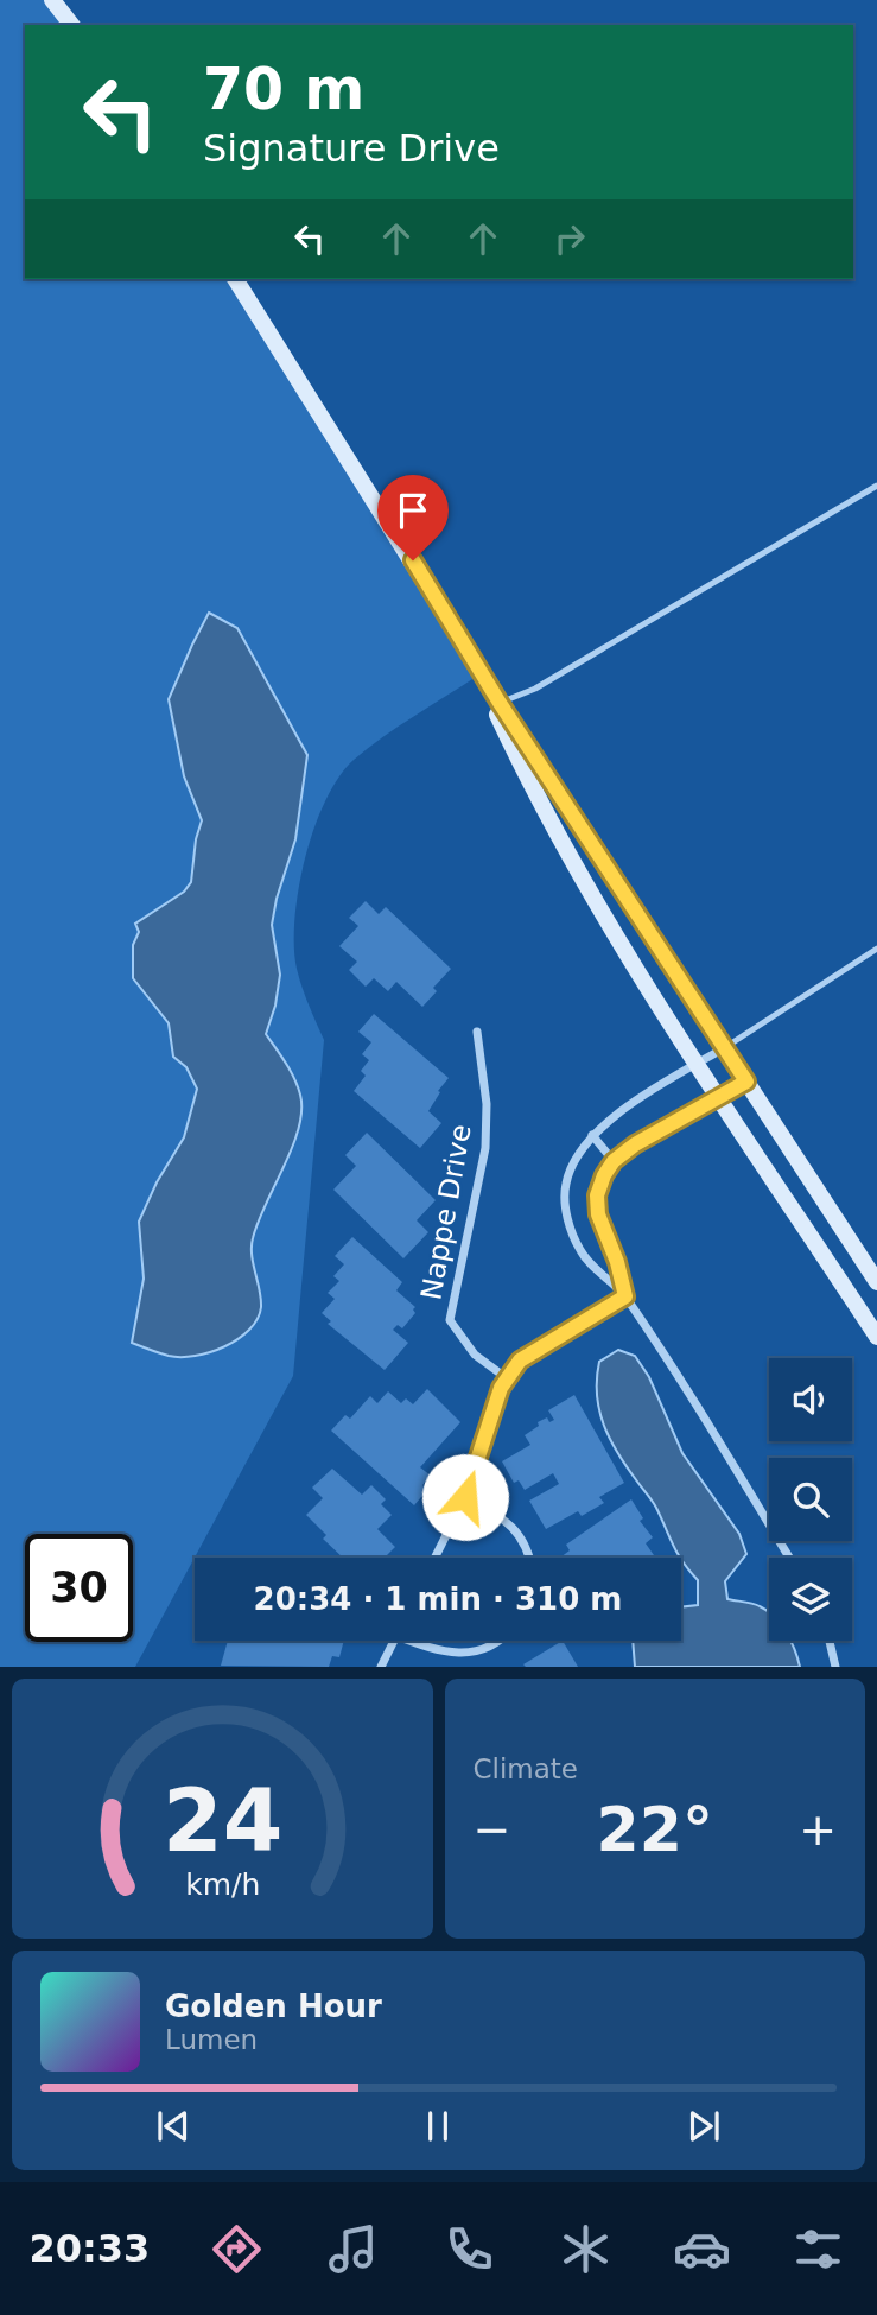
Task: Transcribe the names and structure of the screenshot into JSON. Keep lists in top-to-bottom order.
{
  "streets": {
    "street": ["Nappe Drive"]
  },
  "page": {
    "turn": ["70 m", "Signature Drive"],
    "limit": "30",
    "trip": "20:34 · 1 min · 310 m",
    "tile": "Climate",
    "heat": ["−", "22°", "+"],
    "song": ["Golden Hour", "Lumen"],
    "tabs": "20:33",
    "gauge": ["24", "km/h"]
  }
}
